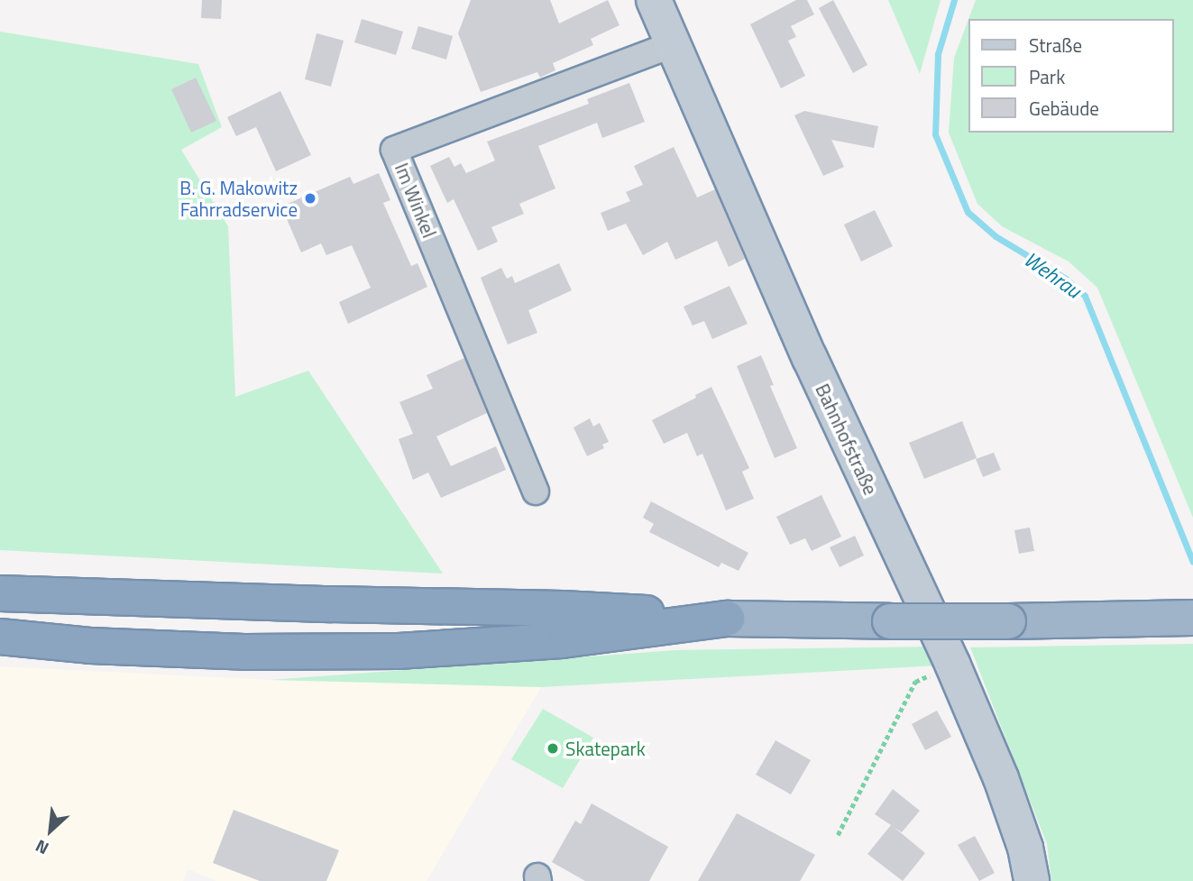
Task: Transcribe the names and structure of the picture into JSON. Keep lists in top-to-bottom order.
{
  "streets": {
    "main road": ["Bahnhofstraße"],
    "street": ["Im Winkel"]
  },
  "crossings": [
    ["Im Winkel", "Bahnhofstraße"]
  ],
  "water": ["Wehrau"],
  "places": ["B. G. Makowitz Fahrradservice", "Skatepark"],
  "legend": ["Straße", "Park", "Gebäude"],
  "north": "bottom left"
}
